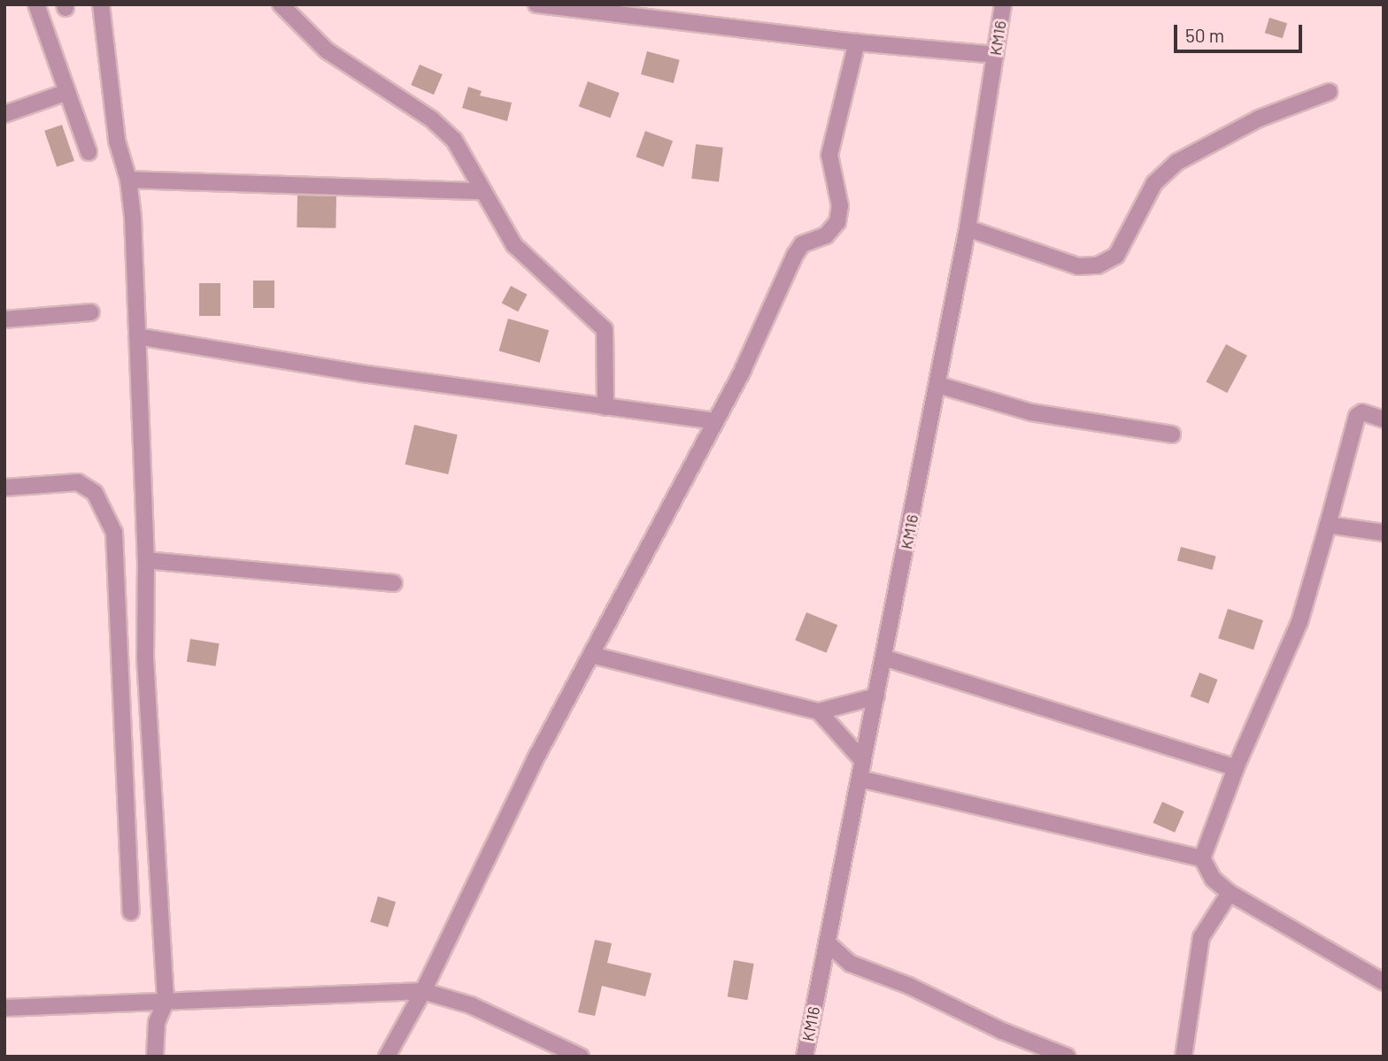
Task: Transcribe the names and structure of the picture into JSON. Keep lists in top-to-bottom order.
{
  "streets": {
    "street": ["KM16"]
  },
  "scale_bar": "50 m"
}
